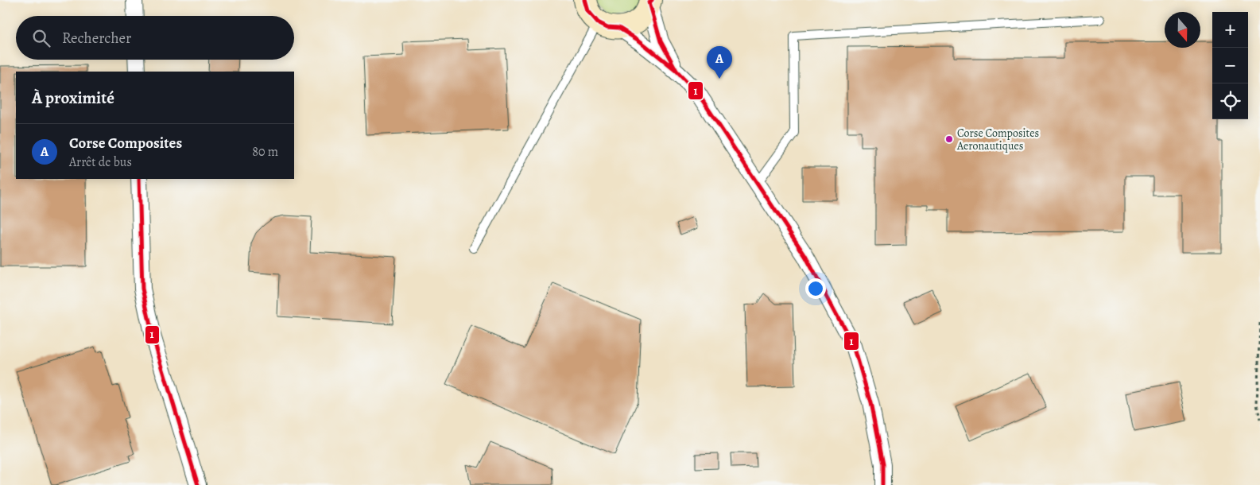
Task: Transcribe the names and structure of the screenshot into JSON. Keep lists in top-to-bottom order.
{
  "places": ["Corse Composites Aeronautiques"],
  "lines": ["transit line 1"],
  "north": "bottom",
  "page": {
    "map_buttons": ["+", "−"],
    "search": "Rechercher",
    "pins": "A",
    "heading": "À proximité",
    "list": [
      {
        "mark": "A",
        "name": "Corse Composites",
        "note": "Arrêt de bus",
        "value": "80 m"
      }
    ]
  }
}
